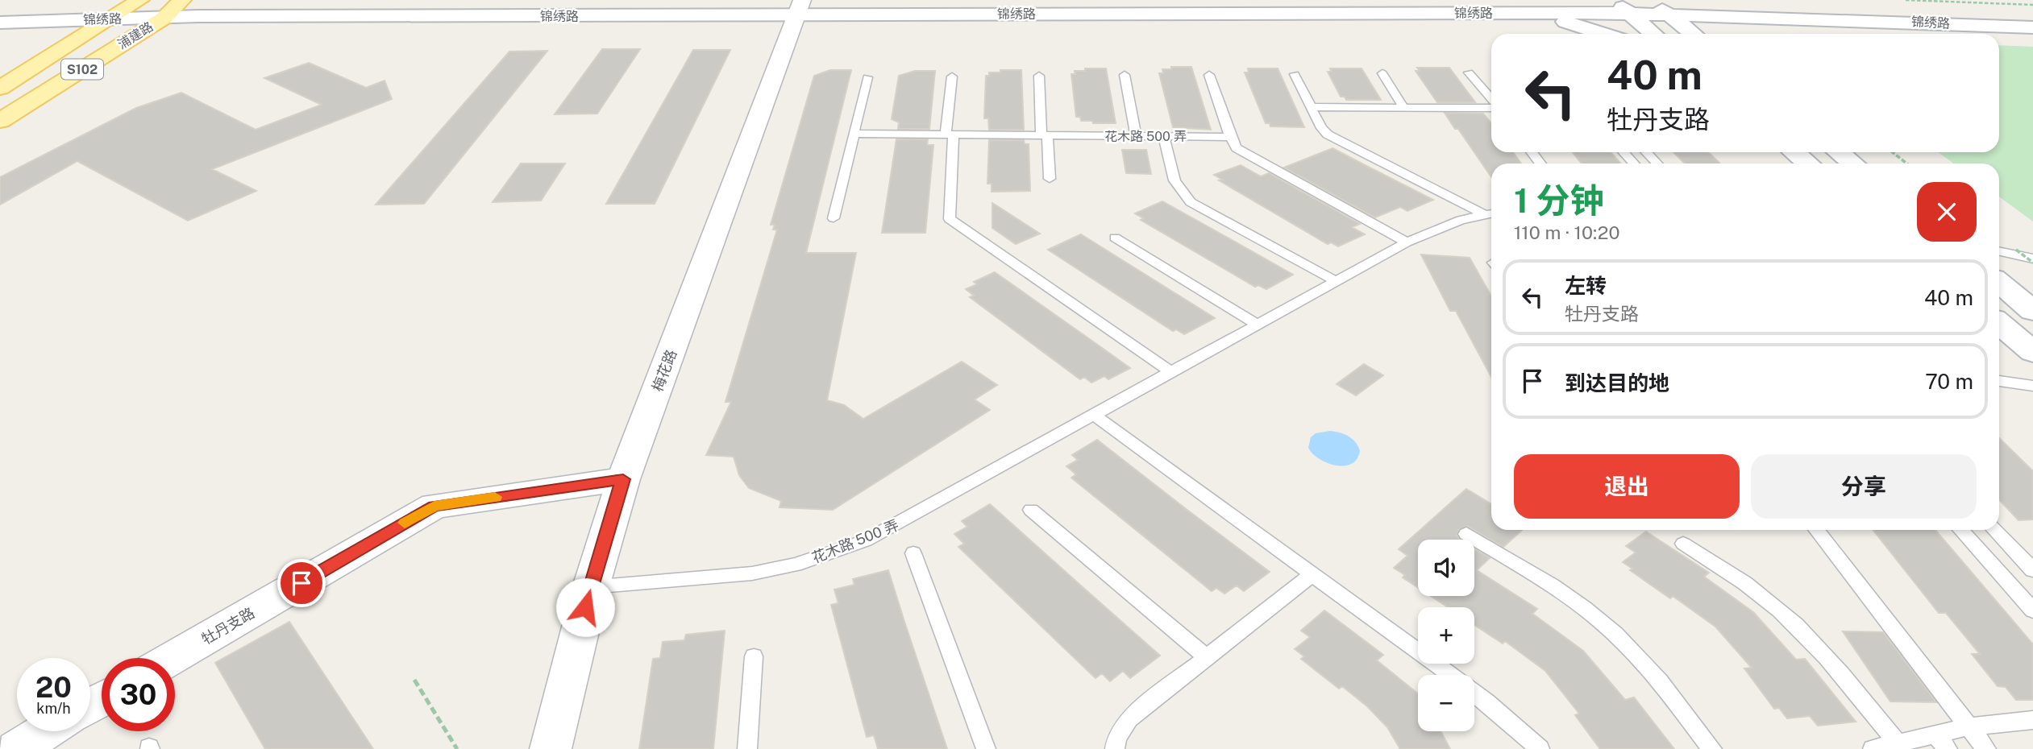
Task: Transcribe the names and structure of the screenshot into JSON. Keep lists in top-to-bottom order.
{
  "streets": {
    "main road": ["锦绣路", "浦建路", "S102"],
    "street": ["梅花路", "牡丹支路"],
    "lane": ["花木路 500 弄"]
  },
  "crossings": [
    ["锦绣路", "浦建路"],
    ["锦绣路", "梅花路"],
    ["花木路 500 弄", "梅花路"],
    ["梅花路", "牡丹支路"]
  ],
  "page": {
    "turn": ["40 m", "牡丹支路"],
    "heading": ["1 分钟", "110 m · 10:20"],
    "list": [
      {
        "name": "左转",
        "note": "牡丹支路",
        "value": "40 m"
      },
      {
        "name": "到达目的地",
        "value": "70 m"
      }
    ],
    "buttons": ["退出", "分享"],
    "map_buttons": ["+", "−"],
    "speed": "20 km/h",
    "limit": "30"
  }
}
